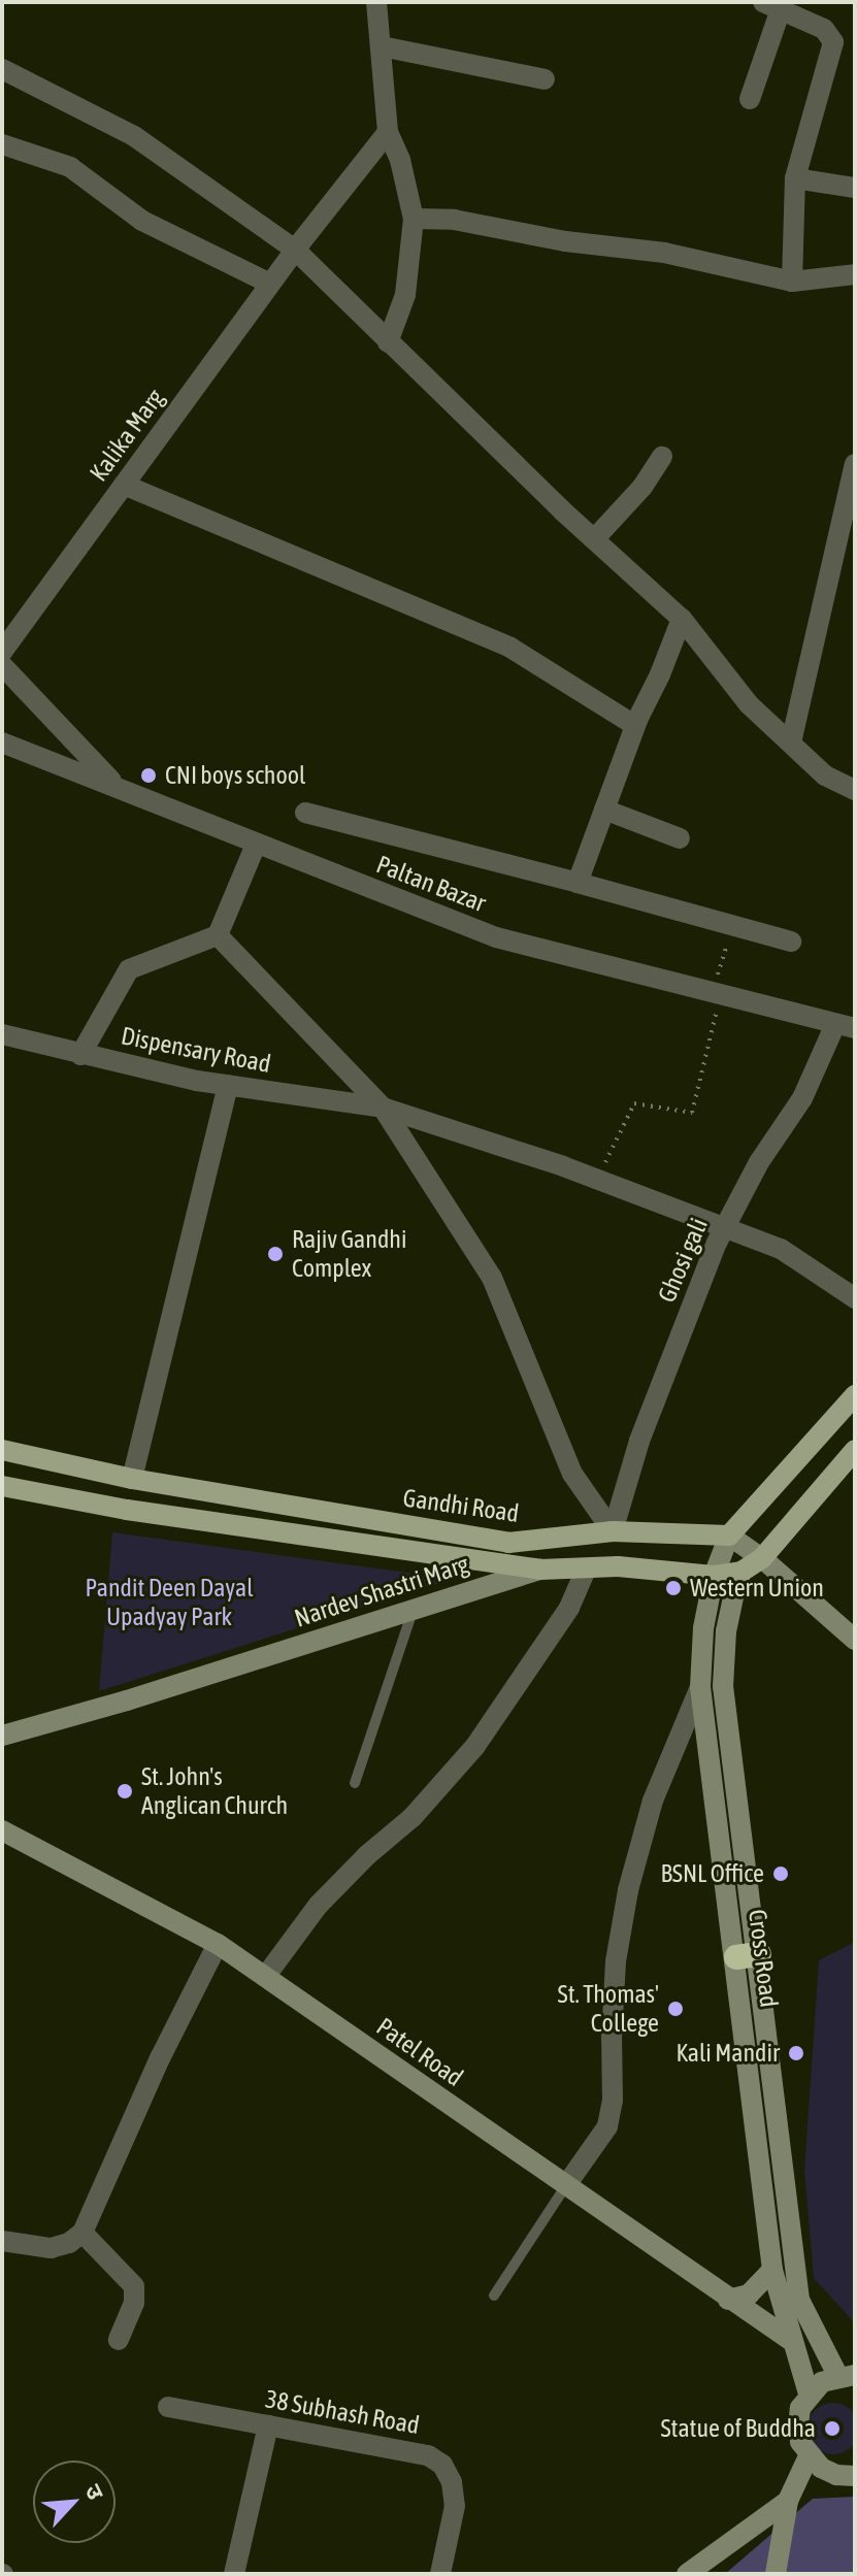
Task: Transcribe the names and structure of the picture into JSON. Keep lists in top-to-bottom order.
{
  "streets": {
    "main road": ["Gandhi Road"],
    "street": [
      "Kalika Marg",
      "Paltan Bazar",
      "Dispensary Road",
      "Ghosi gali",
      "Nardev Shastri Marg",
      "Cross Road",
      "Patel Road",
      "38 Subhash Road"
    ]
  },
  "crossings": [
    ["Paltan Bazar", "Ghosi gali"],
    ["Dispensary Road", "Ghosi gali"],
    ["Ghosi gali", "Gandhi Road"],
    ["Gandhi Road", "Nardev Shastri Marg"],
    ["Gandhi Road", "Cross Road"],
    ["Cross Road", "Patel Road"]
  ],
  "parks": ["Pandit Deen Dayal Upadyay Park"],
  "places": [
    "CNI boys school",
    "Rajiv Gandhi Complex",
    "Western Union",
    "St. John's Anglican Church",
    "BSNL Office",
    "St. Thomas' College",
    "Kali Mandir",
    "Statue of Buddha"
  ],
  "north": "top right"
}
